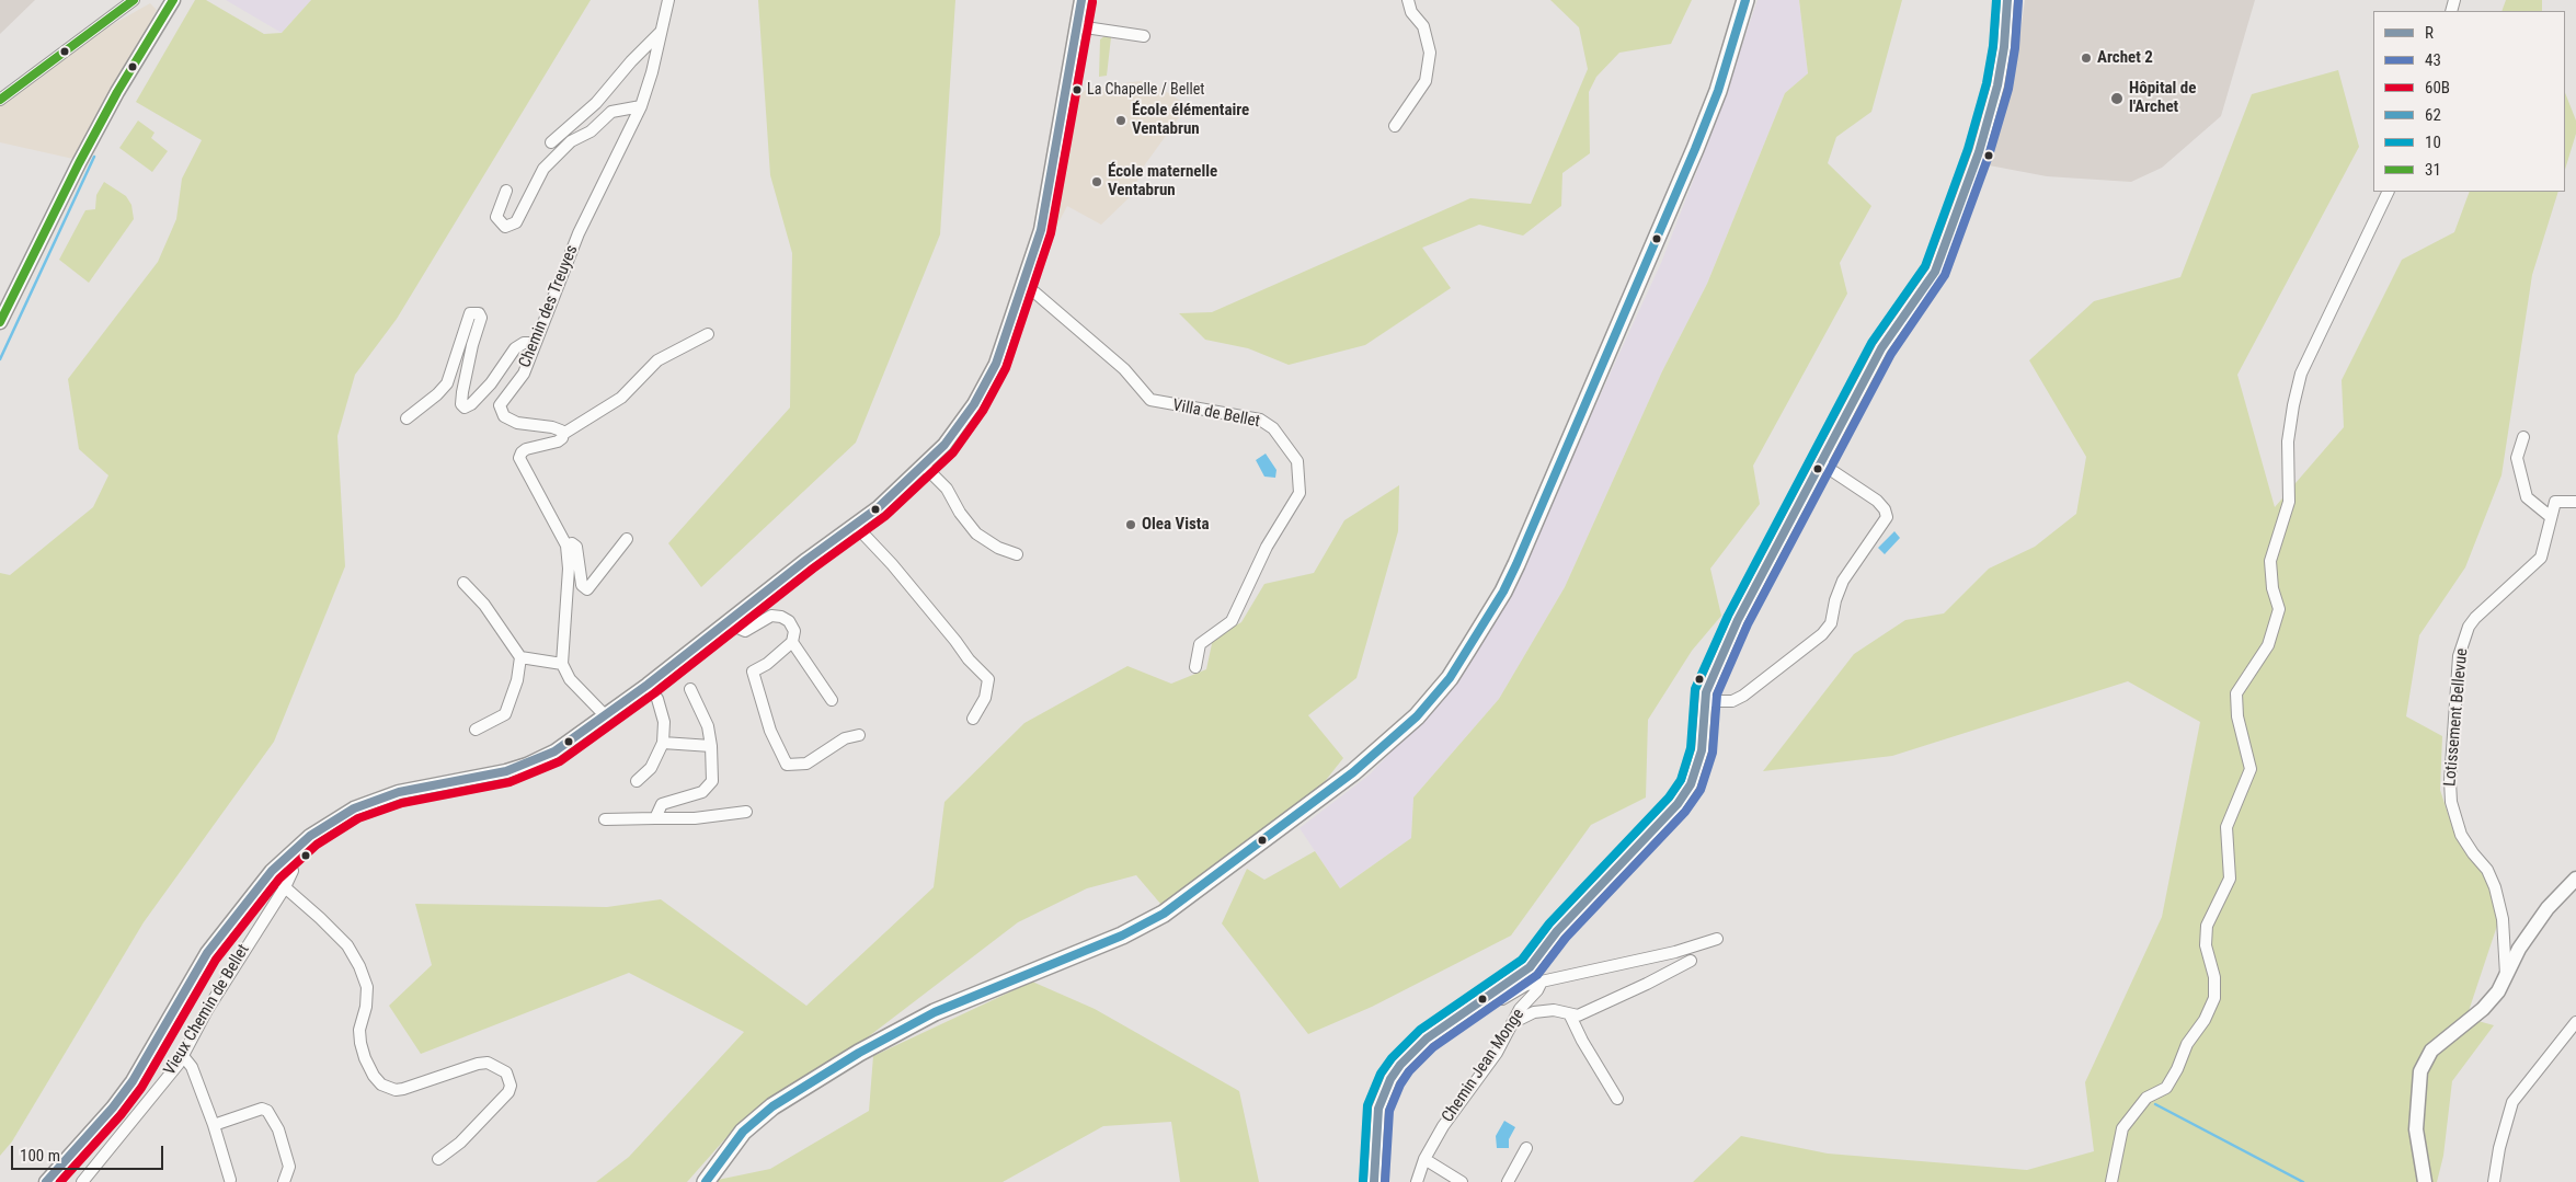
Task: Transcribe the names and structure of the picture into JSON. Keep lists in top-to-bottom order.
{
  "streets": {
    "street": [
      "Chemin des Treuyes",
      "Villa de Bellet",
      "Lotissement Bellevue",
      "Vieux Chemin de Bellet",
      "Chemin Jean Monge"
    ]
  },
  "places": [
    "Archet 2",
    "La Chapelle / Bellet",
    "Hôpital de l'Archet",
    "École élémentaire Ventabrun",
    "École maternelle Ventabrun",
    "Olea Vista"
  ],
  "lines": [
    "transit line R",
    "transit line 62",
    "transit line 10",
    "transit line 31",
    "transit line 43",
    "transit line 60B"
  ],
  "legend": [
    "R",
    "43",
    "60B",
    "62",
    "10",
    "31"
  ],
  "scale_bar": "100 m"
}
